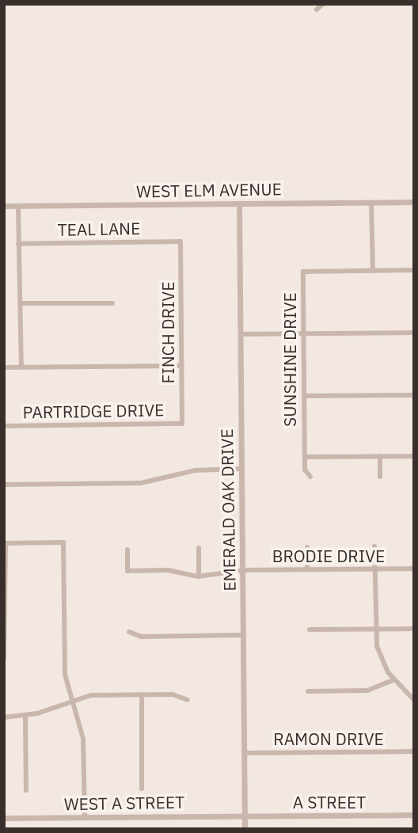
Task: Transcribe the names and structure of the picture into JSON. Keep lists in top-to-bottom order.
{
  "streets": {
    "street": [
      "WEST ELM AVENUE",
      "TEAL LANE",
      "FINCH DRIVE",
      "SUNSHINE DRIVE",
      "PARTRIDGE DRIVE",
      "EMERALD OAK DRIVE",
      "BRODIE DRIVE",
      "RAMON DRIVE",
      "A STREET",
      "WEST A STREET"
    ]
  },
  "crossings": [
    ["WEST ELM AVENUE", "EMERALD OAK DRIVE"],
    ["TEAL LANE", "FINCH DRIVE"],
    ["FINCH DRIVE", "PARTRIDGE DRIVE"],
    ["EMERALD OAK DRIVE", "BRODIE DRIVE"],
    ["EMERALD OAK DRIVE", "RAMON DRIVE"],
    ["EMERALD OAK DRIVE", "A STREET"],
    ["EMERALD OAK DRIVE", "WEST A STREET"],
    ["A STREET", "WEST A STREET"]
  ]
}
